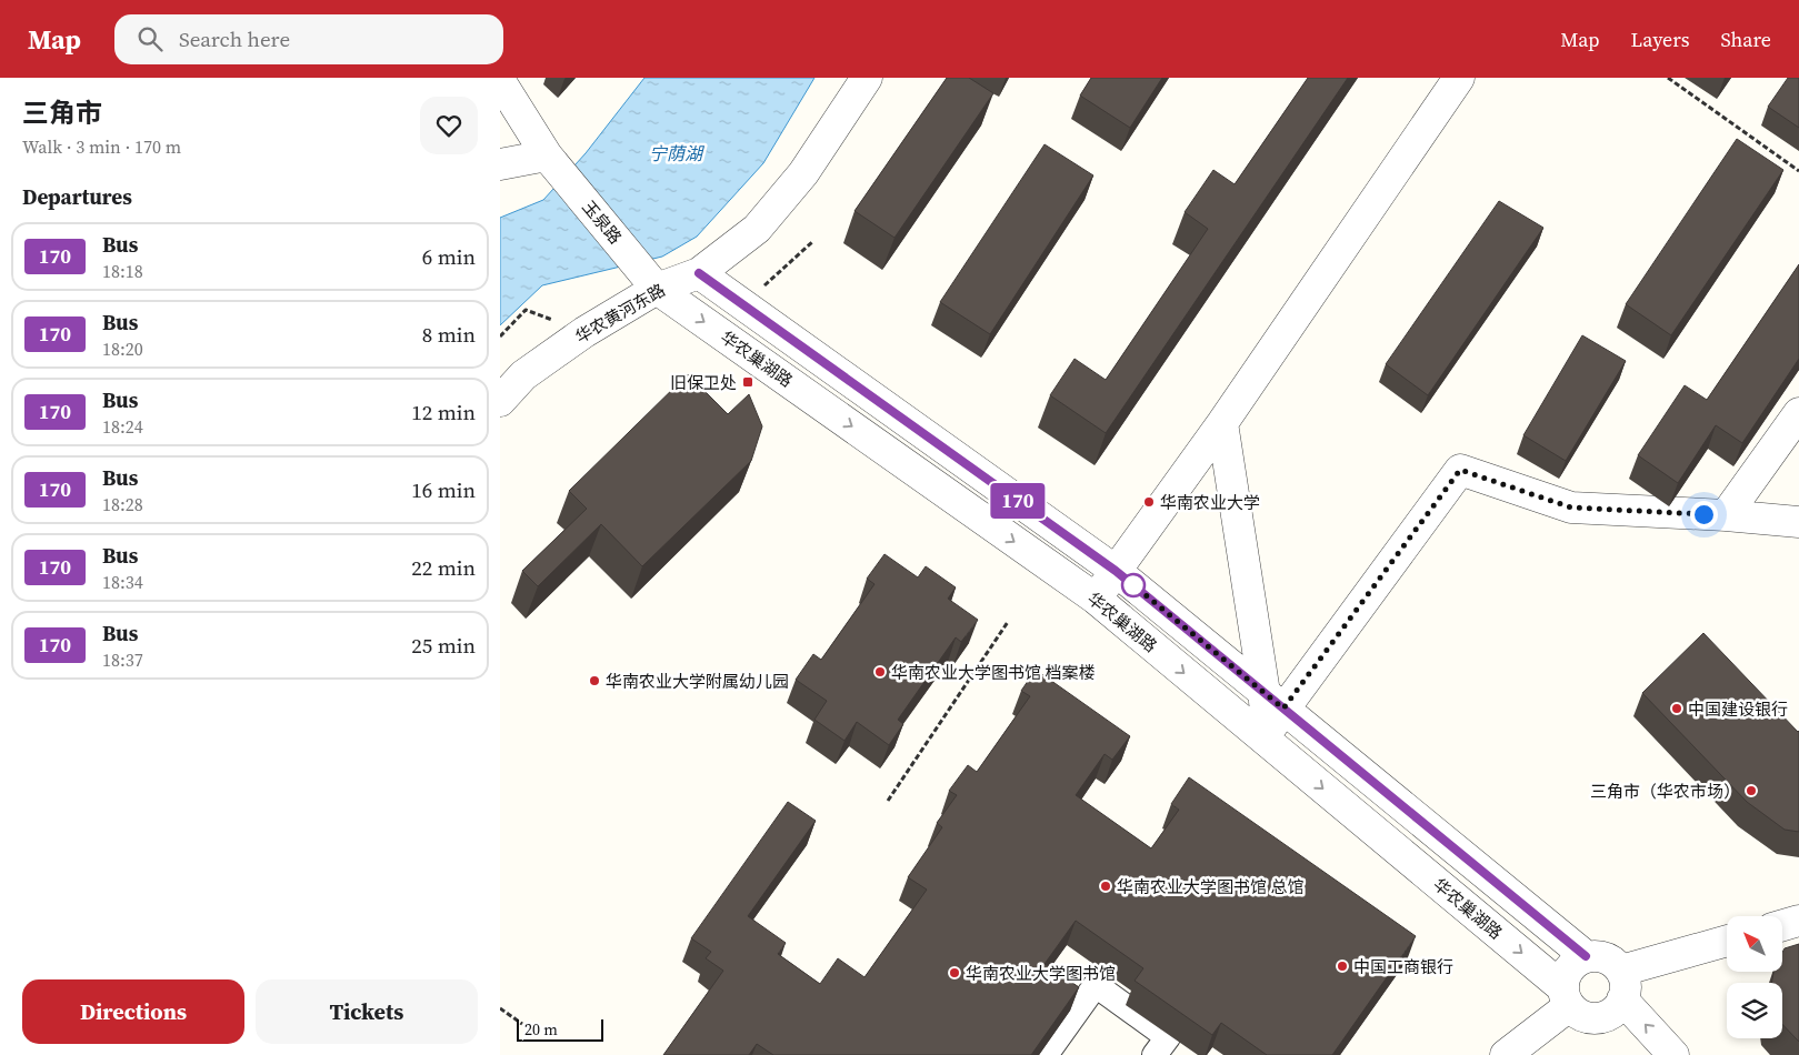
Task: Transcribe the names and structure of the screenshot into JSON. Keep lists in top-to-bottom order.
{
  "streets": {
    "street": ["玉泉路", "华农黄河东路", "华农巢湖路"]
  },
  "crossings": [
    ["玉泉路", "华农黄河东路"],
    ["玉泉路", "华农巢湖路"],
    ["华农黄河东路", "华农巢湖路"]
  ],
  "water": ["宁荫湖"],
  "places": {
    "transit": ["旧保卫处"],
    "other": [
      "华南农业大学",
      "华南农业大学图书馆 档案楼",
      "华南农业大学附属幼儿园",
      "中国建设银行",
      "三角市（华农市场）",
      "华南农业大学图书馆 总馆",
      "中国工商银行",
      "华南农业大学图书馆"
    ]
  },
  "lines": ["bus line 170"],
  "scale_bar": "20 m",
  "north": "top left",
  "page": {
    "header": "Map",
    "search": "Search here",
    "nav": ["Map", "Layers", "Share"],
    "heading": [
      ["三角市", "Walk · 3 min · 170 m"],
      "Departures"
    ],
    "on_map": "170",
    "list": [
      {
        "mark": "170",
        "name": "Bus",
        "note": "18:18",
        "value": "6 min"
      },
      {
        "mark": "170",
        "name": "Bus",
        "note": "18:20",
        "value": "8 min"
      },
      {
        "mark": "170",
        "name": "Bus",
        "note": "18:24",
        "value": "12 min"
      },
      {
        "mark": "170",
        "name": "Bus",
        "note": "18:28",
        "value": "16 min"
      },
      {
        "mark": "170",
        "name": "Bus",
        "note": "18:34",
        "value": "22 min"
      },
      {
        "mark": "170",
        "name": "Bus",
        "note": "18:37",
        "value": "25 min"
      }
    ],
    "buttons": ["Directions", "Tickets"],
    "scale": "20 m"
  }
}
